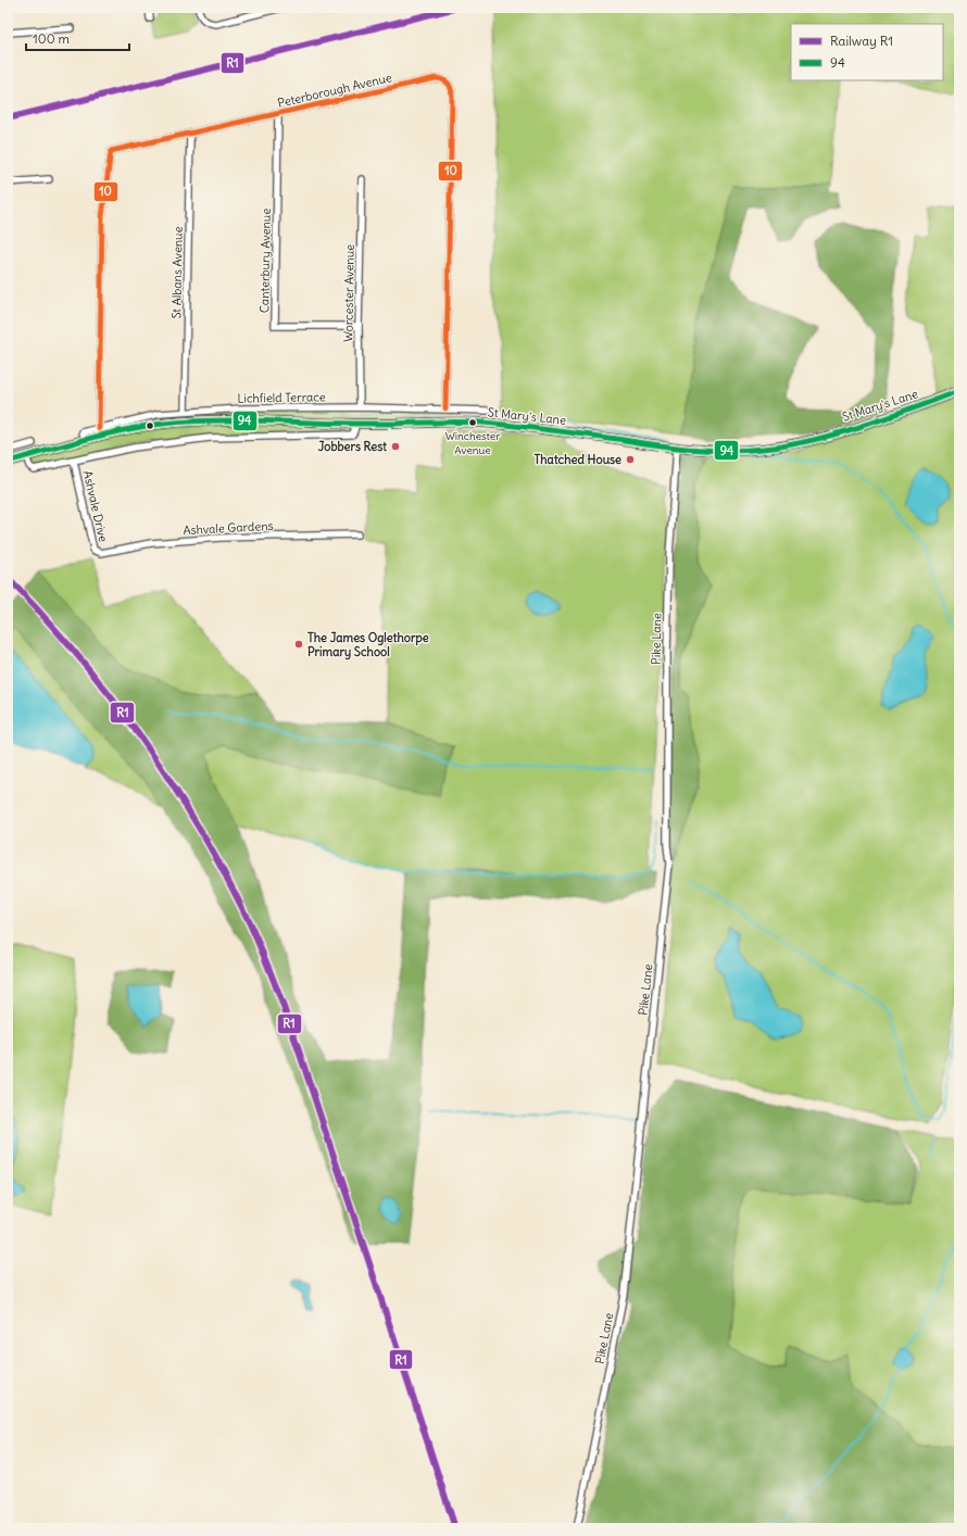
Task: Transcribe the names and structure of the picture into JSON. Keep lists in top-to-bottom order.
{
  "streets": {
    "main road": ["St Mary's Lane"],
    "street": [
      "Peterborough Avenue",
      "Canterbury Avenue",
      "St Albans Avenue",
      "Worcester Avenue",
      "Lichfield Terrace",
      "Ashvale Drive",
      "Ashvale Gardens",
      "Pike Lane"
    ]
  },
  "crossings": [
    ["Peterborough Avenue", "Canterbury Avenue"],
    ["Peterborough Avenue", "St Albans Avenue"],
    ["Peterborough Avenue", "Lichfield Terrace"],
    ["Canterbury Avenue", "Worcester Avenue"],
    ["St Albans Avenue", "Lichfield Terrace"],
    ["Worcester Avenue", "Lichfield Terrace"],
    ["Lichfield Terrace", "St Mary's Lane"],
    ["St Mary's Lane", "Pike Lane"],
    ["Ashvale Drive", "Ashvale Gardens"]
  ],
  "places": [
    "Winchester Avenue",
    "Jobbers Rest",
    "Thatched House",
    "The James Oglethorpe Primary School"
  ],
  "lines": ["rail line R1", "transit line 10", "transit line 94"],
  "legend": ["Railway R1", "94"],
  "scale_bar": "100 m"
}
